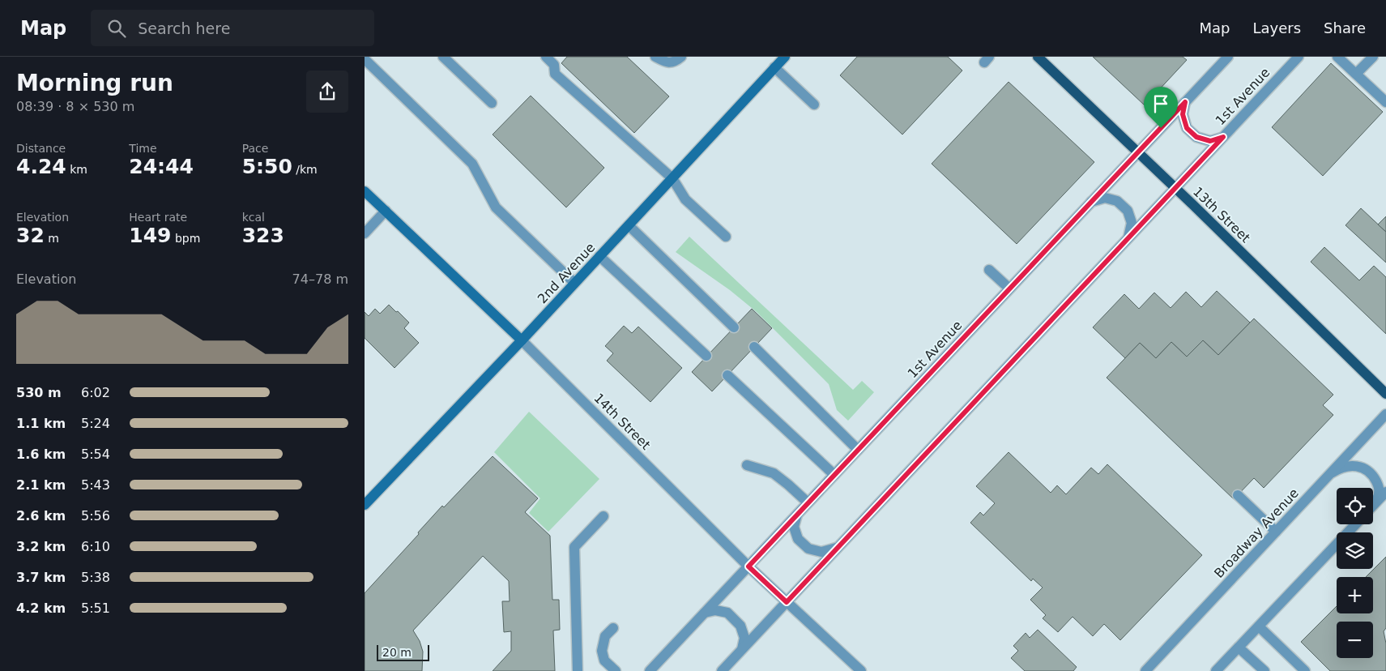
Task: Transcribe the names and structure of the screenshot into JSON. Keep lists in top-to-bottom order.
{
  "streets": {
    "main road": ["13th Street", "2nd Avenue", "14th Street"],
    "street": ["1st Avenue", "Broadway Avenue"]
  },
  "crossings": [
    ["1st Avenue", "13th Street"],
    ["1st Avenue", "14th Street"],
    ["2nd Avenue", "14th Street"]
  ],
  "scale_bar": "20 m",
  "page": {
    "header": "Map",
    "search": "Search here",
    "nav": ["Map", "Layers", "Share"],
    "heading": ["Morning run", "08:39 · 8 × 530 m"],
    "stats": [
      ["Distance", "4.24 km"],
      ["Time", "24:44"],
      ["Pace", "5:50 /km"],
      ["Elevation", "32 m"],
      ["Heart rate", "149 bpm"],
      ["kcal", "323"]
    ],
    "chart": ["Elevation", "74–78 m"],
    "list": [
      {
        "name": "530 m",
        "note": "6:02"
      },
      {
        "name": "1.1 km",
        "note": "5:24"
      },
      {
        "name": "1.6 km",
        "note": "5:54"
      },
      {
        "name": "2.1 km",
        "note": "5:43"
      },
      {
        "name": "2.6 km",
        "note": "5:56"
      },
      {
        "name": "3.2 km",
        "note": "6:10"
      },
      {
        "name": "3.7 km",
        "note": "5:38"
      },
      {
        "name": "4.2 km",
        "note": "5:51"
      }
    ],
    "map_buttons": ["+", "−"],
    "scale": "20 m"
  }
}
